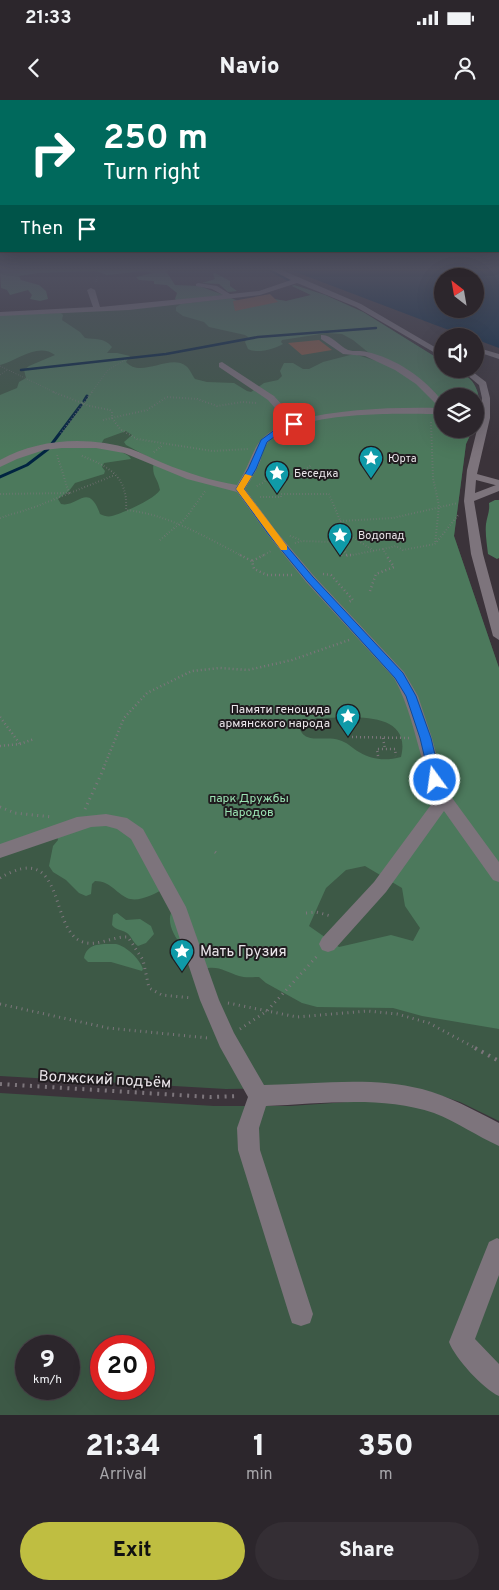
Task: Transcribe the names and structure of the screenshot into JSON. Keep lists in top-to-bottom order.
{
  "streets": {
    "path": ["Волжский подъём"]
  },
  "parks": ["парк Дружбы Народов"],
  "places": {
    "place": [
      "Юрта",
      "Беседка",
      "Водопад",
      "Памяти геноцида армянского народа",
      "Мать Грузия"
    ]
  },
  "north": "top left",
  "page": {
    "status": "21:33",
    "header": "Navio",
    "turn": ["250 m", "Turn right"],
    "then": "Then",
    "speed": "9 km/h",
    "limit": "20",
    "eta": [
      "21:34",
      "Arrival",
      "1",
      "min",
      "350",
      "m"
    ],
    "buttons": ["Exit", "Share"]
  }
}
